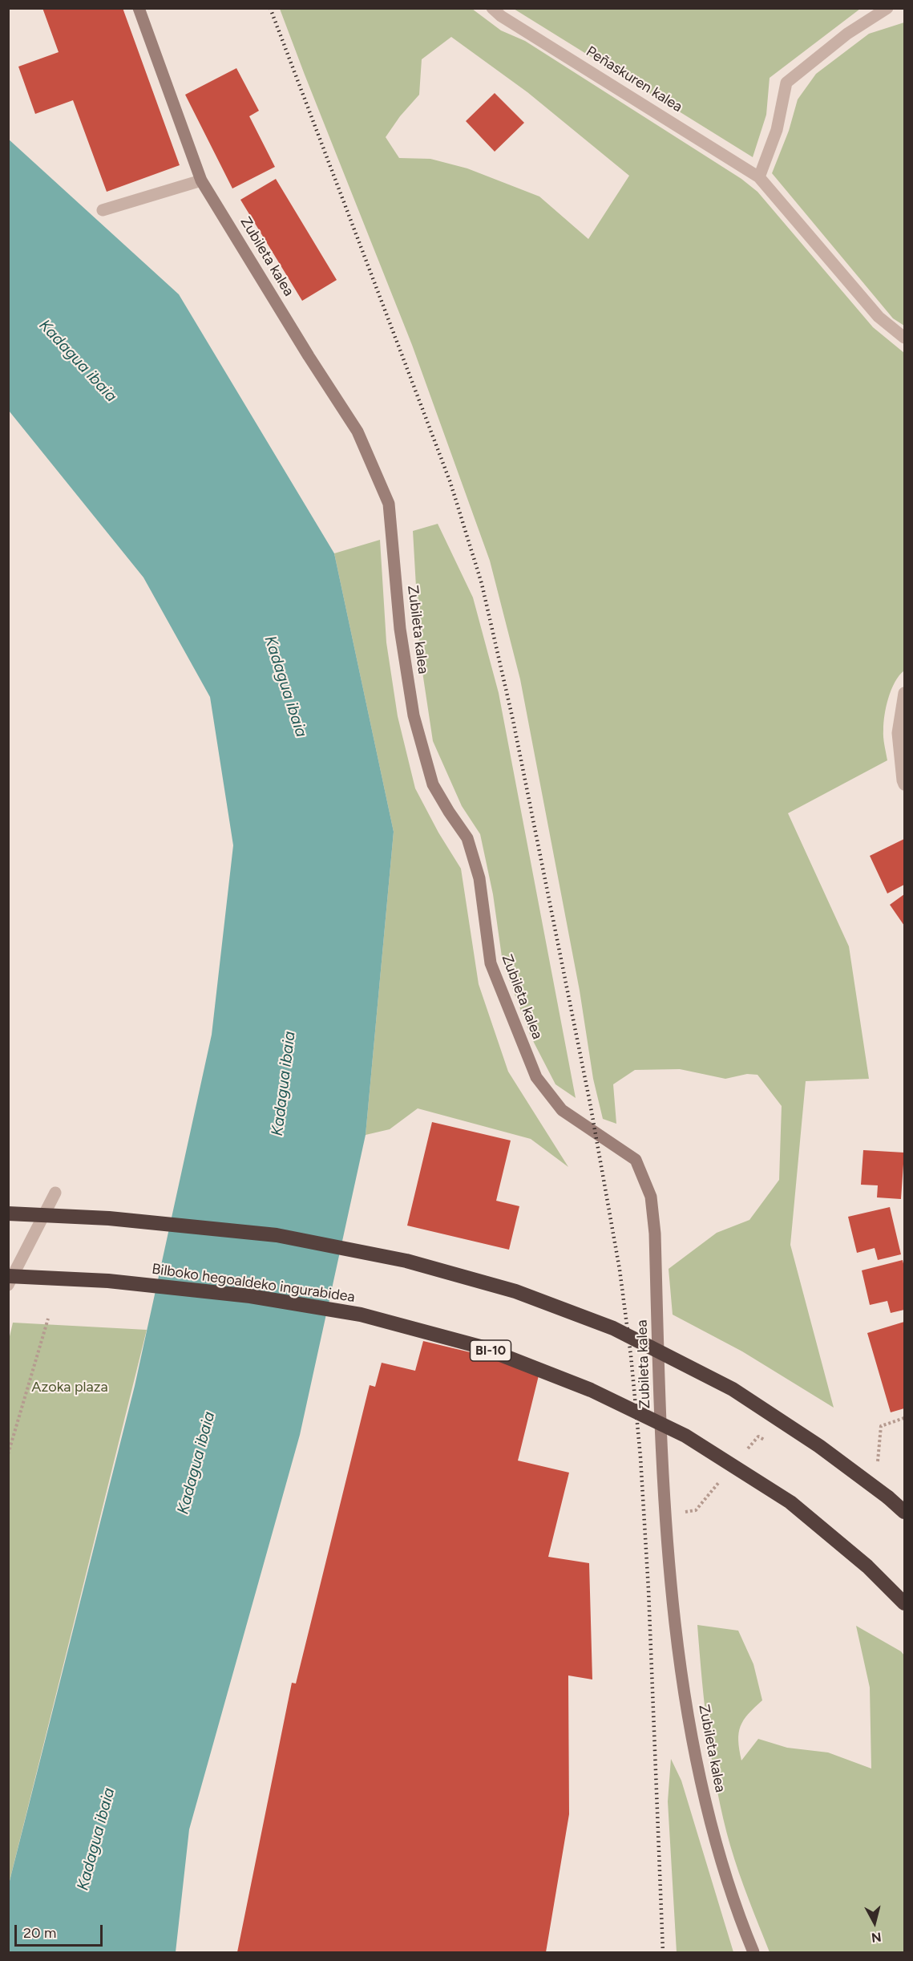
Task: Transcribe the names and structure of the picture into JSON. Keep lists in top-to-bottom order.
{
  "streets": {
    "highway": ["Bilboko hegoaldeko ingurabidea", "BI-10"],
    "street": ["Peñaskuren kalea", "Zubileta kalea"]
  },
  "water": ["Kadagua ibaia"],
  "parks": ["Azoka plaza"],
  "scale_bar": "20 m",
  "north": "bottom"
}
